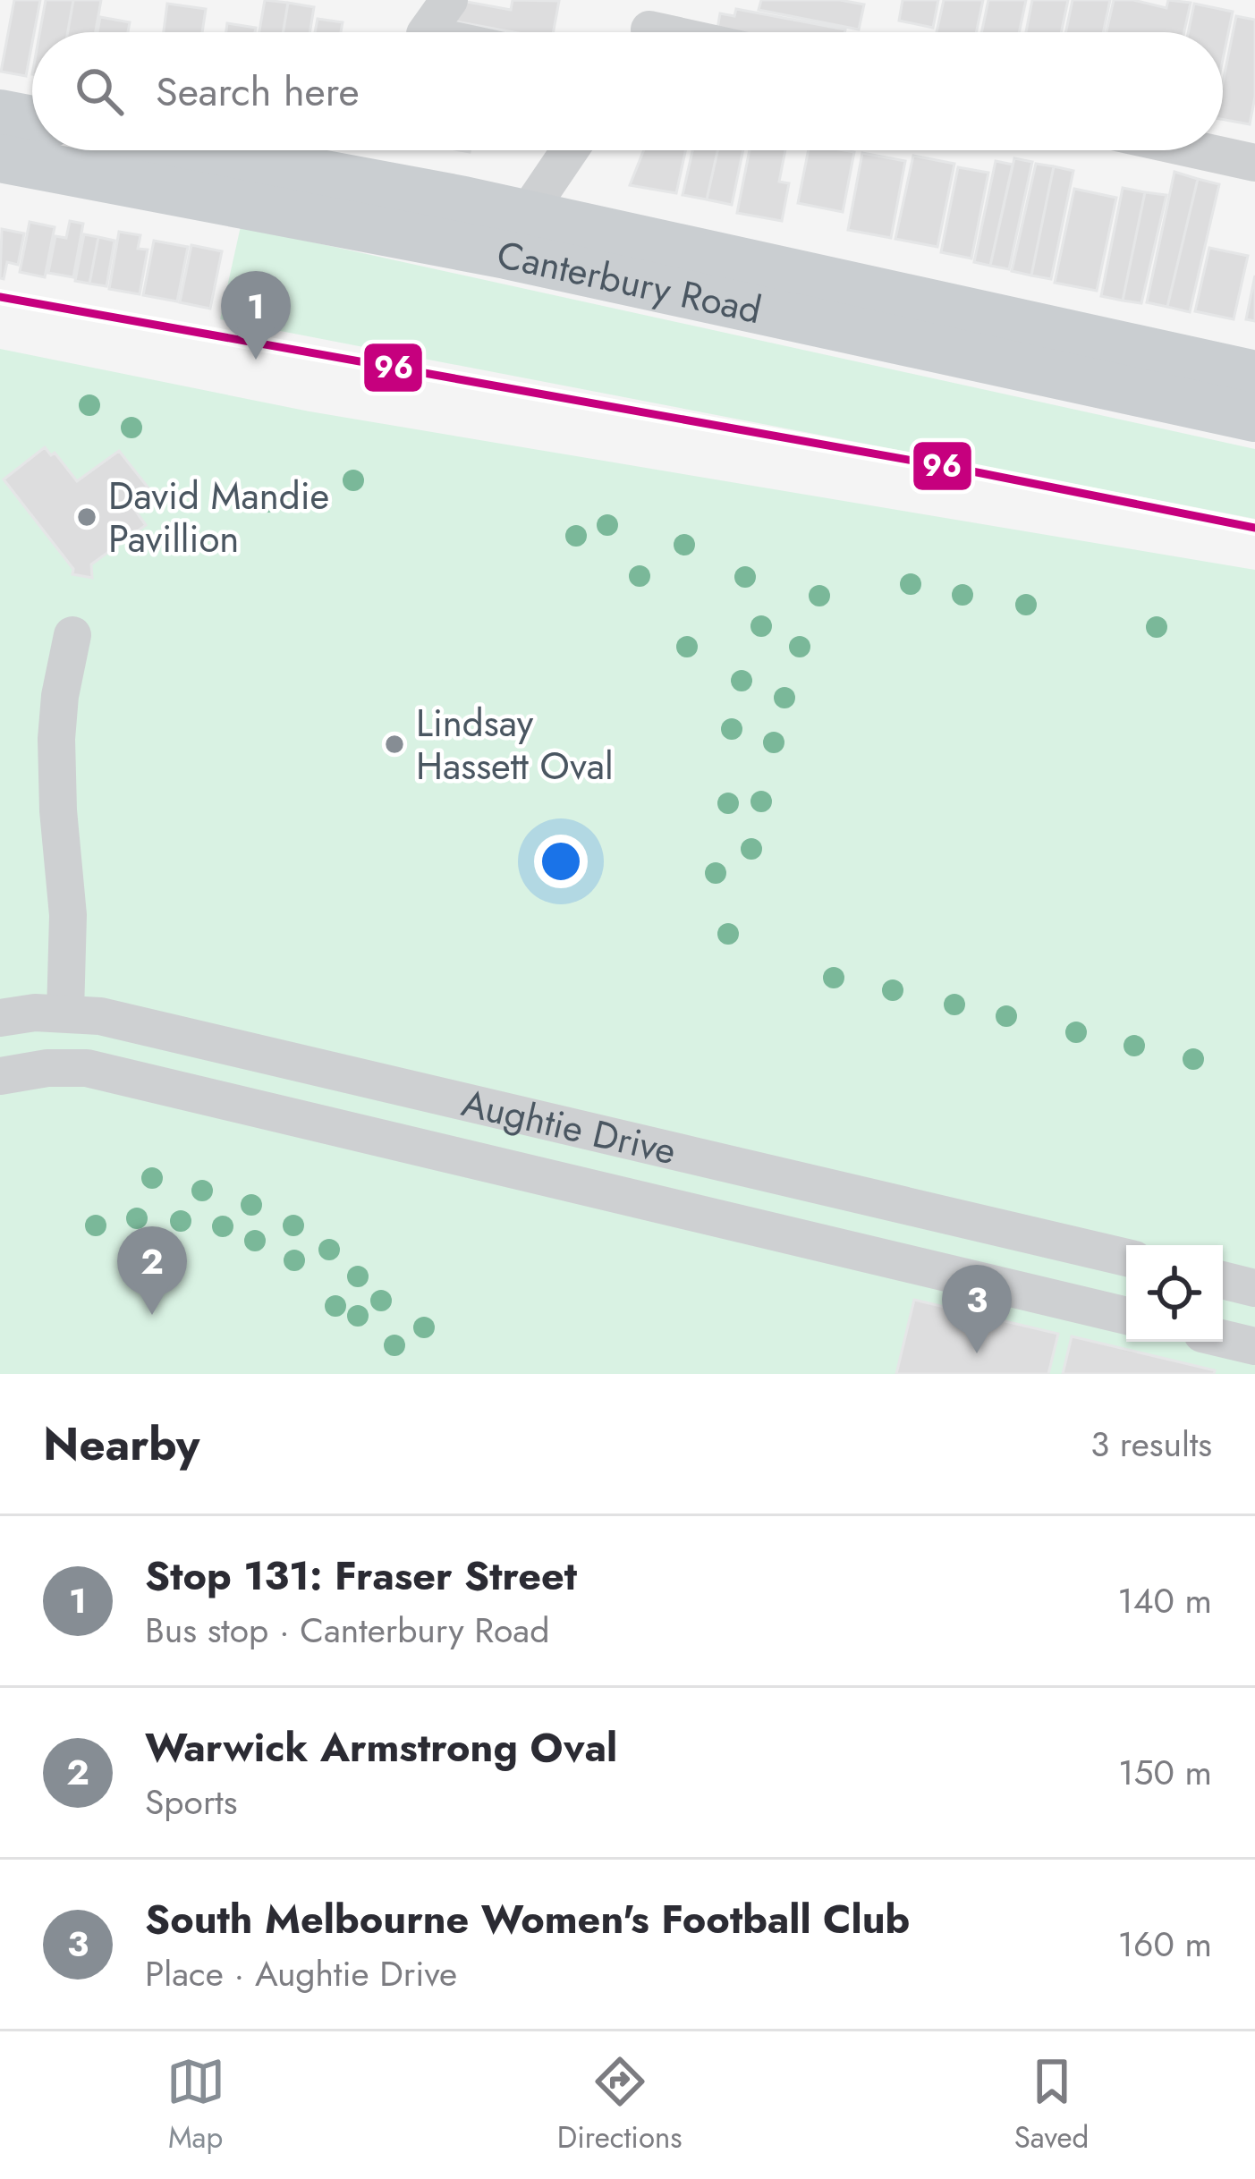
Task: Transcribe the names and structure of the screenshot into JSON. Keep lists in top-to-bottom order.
{
  "streets": {
    "main road": ["Canterbury Road"],
    "street": ["Aughtie Drive"]
  },
  "places": ["David Mandie Pavillion", "Lindsay Hassett Oval"],
  "lines": ["transit line 96"],
  "page": {
    "search": "Search here",
    "pins": ["1", "2", "3"],
    "heading": ["Nearby", "3 results"],
    "list": [
      {
        "mark": "1",
        "name": "Stop 131: Fraser Street",
        "note": "Bus stop · Canterbury Road",
        "value": "140 m"
      },
      {
        "mark": "2",
        "name": "Warwick Armstrong Oval",
        "note": "Sports",
        "value": "150 m"
      },
      {
        "mark": "3",
        "name": "South Melbourne Women's Football Club",
        "note": "Place · Aughtie Drive",
        "value": "160 m"
      }
    ],
    "nav": ["Map", "Directions", "Saved"]
  }
}
